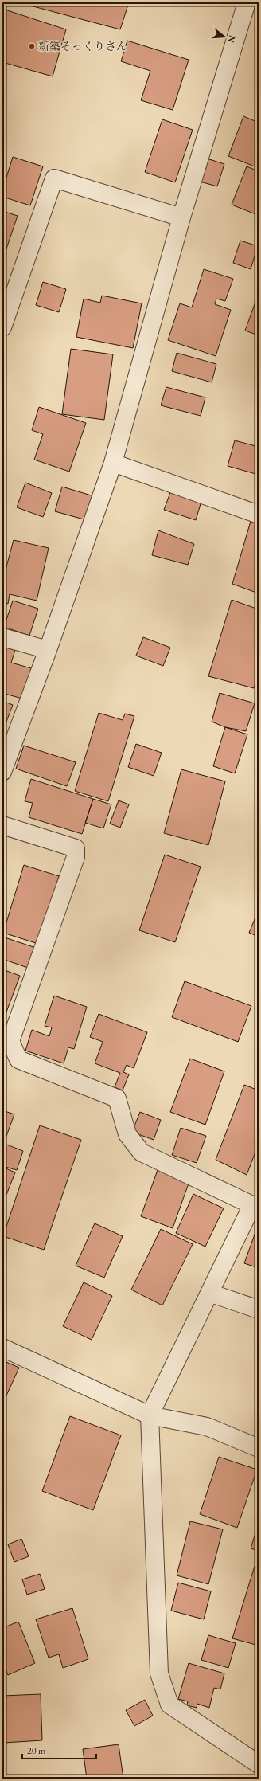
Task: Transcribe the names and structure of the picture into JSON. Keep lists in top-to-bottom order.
{
  "places": ["新築そっくりさん"],
  "scale_bar": "20 m",
  "north": "right"
}
